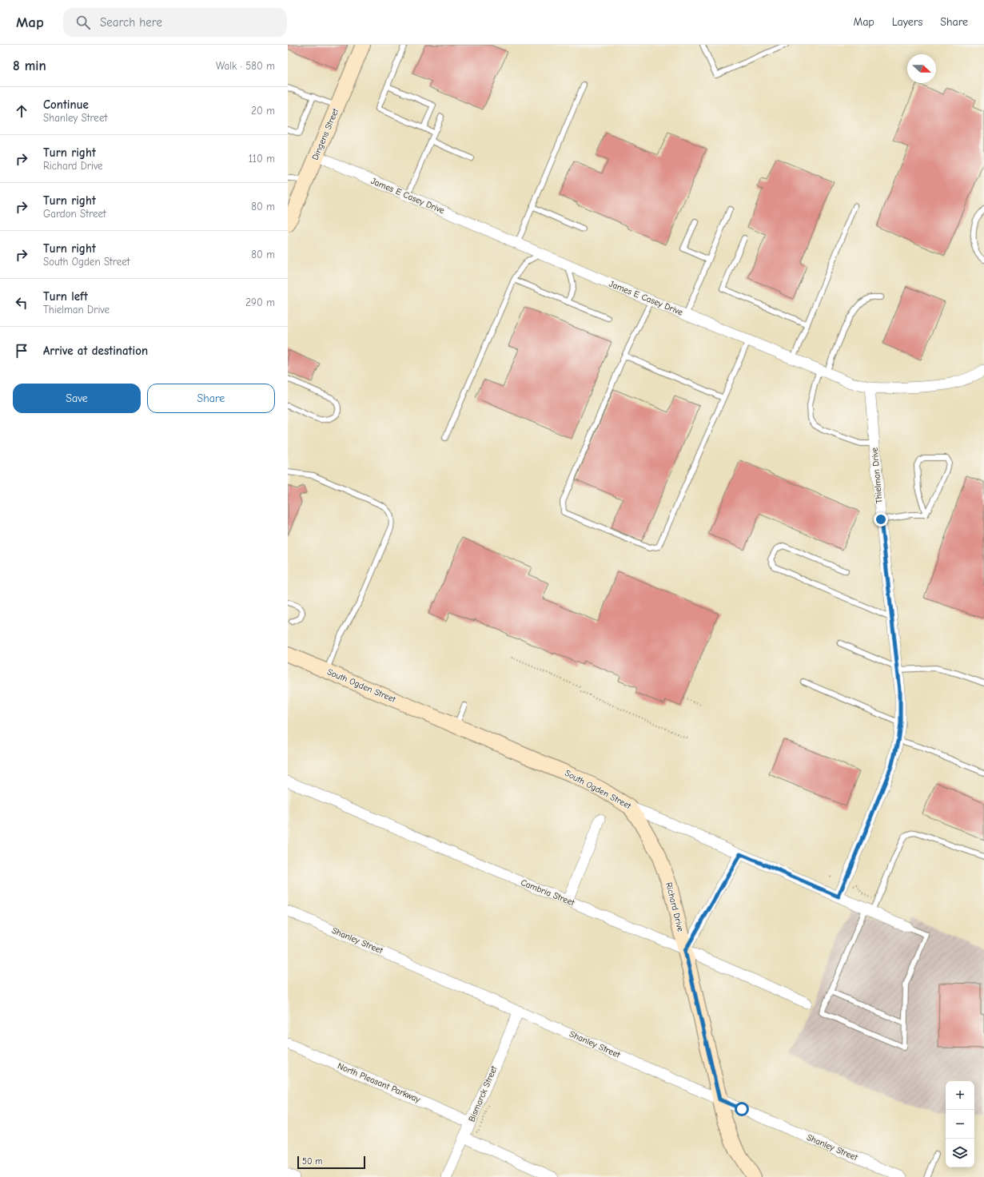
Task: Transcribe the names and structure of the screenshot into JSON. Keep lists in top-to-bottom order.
{
  "streets": {
    "street": [
      "Dingens Street",
      "James E Casey Drive",
      "Thielman Drive",
      "South Ogden Street",
      "Cambria Street",
      "Richard Drive",
      "Shanley Street",
      "North Pleasant Parkway",
      "Bismarck Street"
    ]
  },
  "crossings": [
    ["Dingens Street", "James E Casey Drive"],
    ["James E Casey Drive", "Thielman Drive"],
    ["Thielman Drive", "South Ogden Street"],
    ["South Ogden Street", "Richard Drive"],
    ["Cambria Street", "Richard Drive"],
    ["Richard Drive", "Shanley Street"],
    ["Shanley Street", "Bismarck Street"],
    ["North Pleasant Parkway", "Bismarck Street"]
  ],
  "scale_bar": "50 m",
  "north": "right",
  "page": {
    "header": "Map",
    "search": "Search here",
    "nav": ["Map", "Layers", "Share"],
    "heading": ["8 min", "Walk · 580 m"],
    "list": [
      ["Continue", "Shanley Street", "20 m"],
      ["Turn right", "Richard Drive", "110 m"],
      ["Turn right", "Gardon Street", "80 m"],
      ["Turn right", "South Ogden Street", "80 m"],
      ["Turn left", "Thielman Drive", "290 m"],
      "Arrive at destination"
    ],
    "buttons": ["Save", "Share"],
    "map_buttons": ["+", "−"],
    "scale": "50 m"
  }
}
